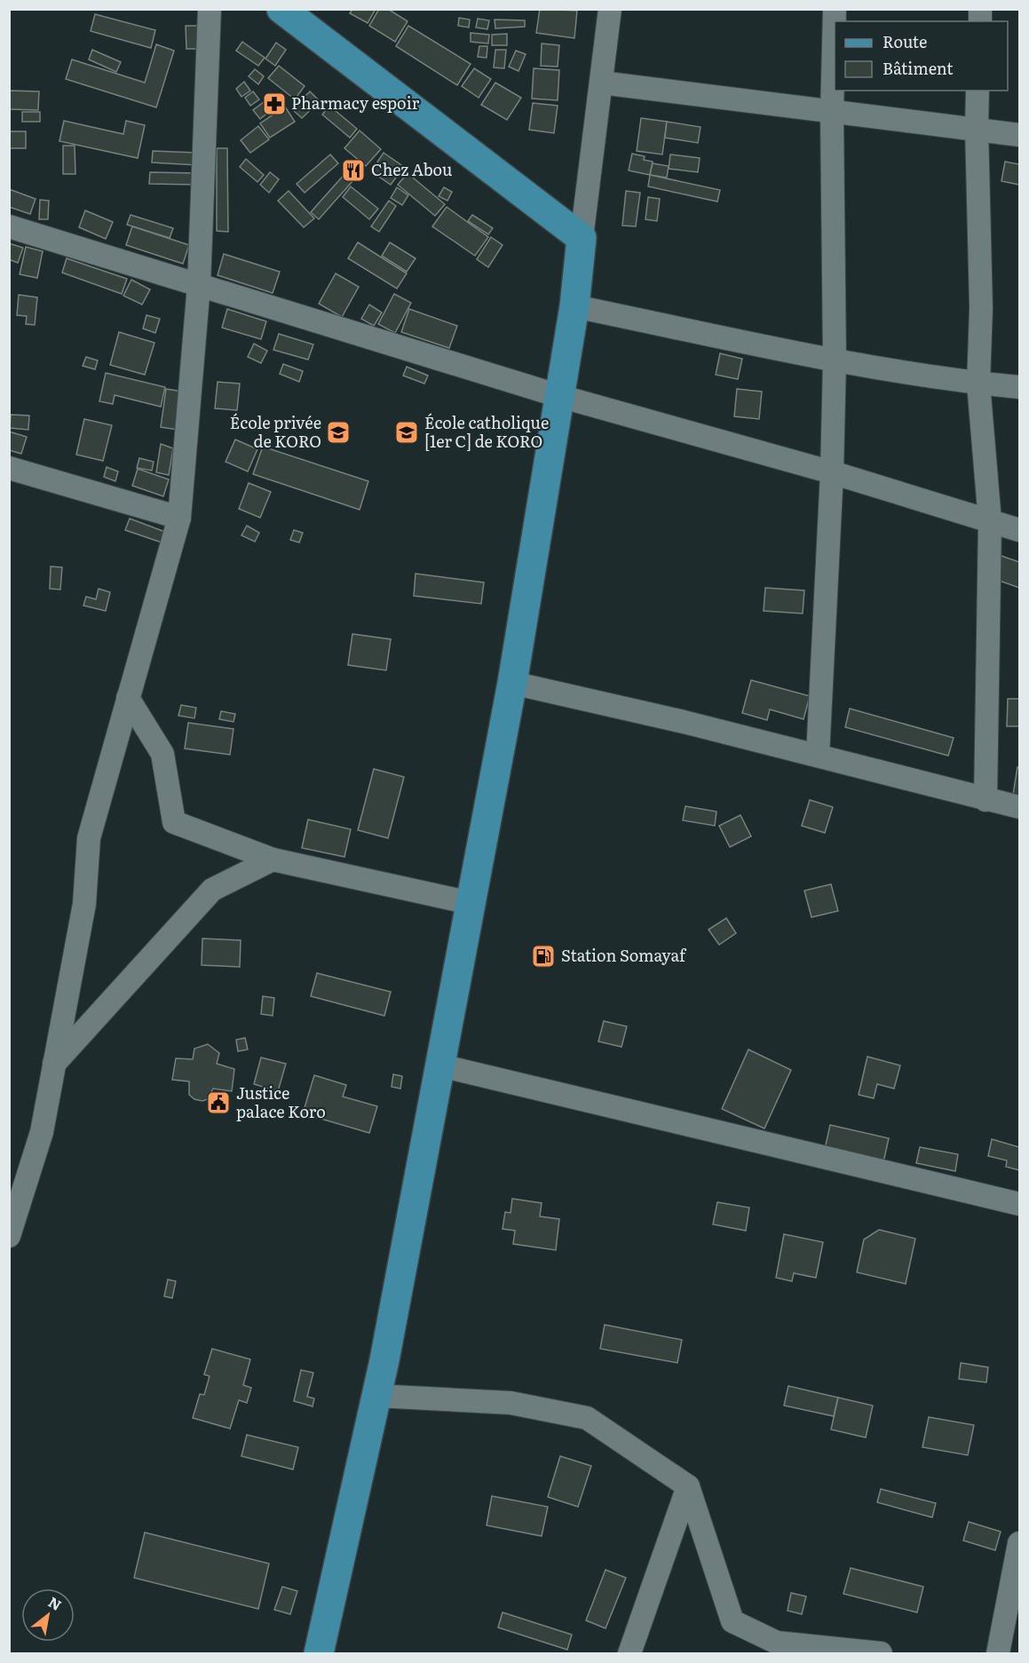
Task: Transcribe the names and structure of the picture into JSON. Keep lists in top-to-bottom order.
{
  "places": {
    "pharmacy": ["Pharmacy espoir"],
    "restaurant": ["Chez Abou"],
    "school or university": ["École privée de KORO", "École catholique [1er C] de KORO"],
    "fuel station": ["Station Somayaf"],
    "public building": ["Justice palace Koro"]
  },
  "legend": ["Route", "Bâtiment"],
  "north": "top right"
}
